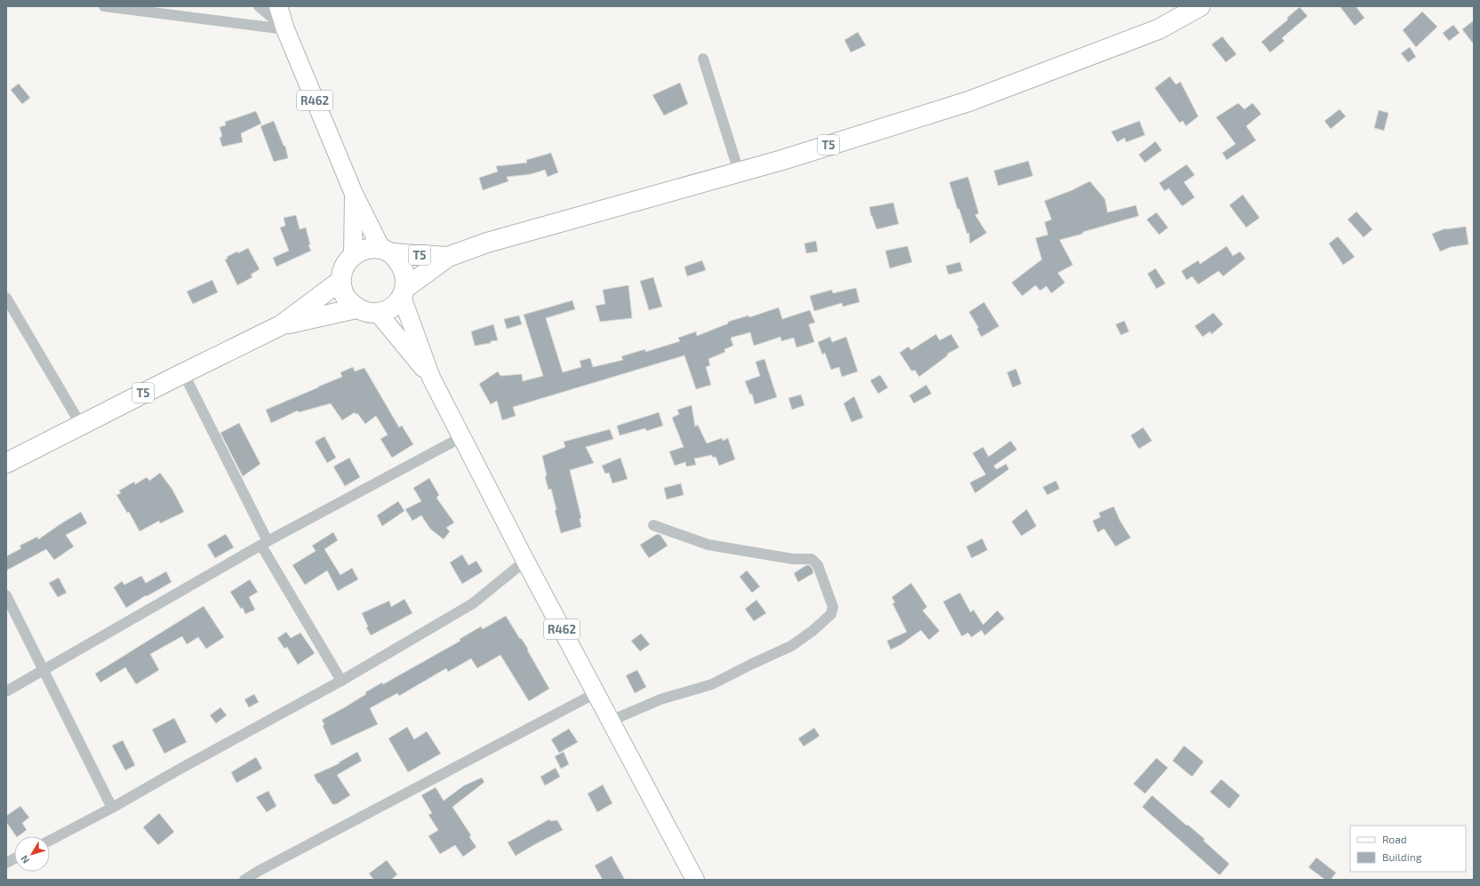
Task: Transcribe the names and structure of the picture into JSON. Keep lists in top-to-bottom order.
{
  "streets": {
    "highway": ["T5"],
    "main road": ["R462"]
  },
  "crossings": [
    ["R462", "T5"]
  ],
  "legend": ["Road", "Building"],
  "north": "bottom left"
}
